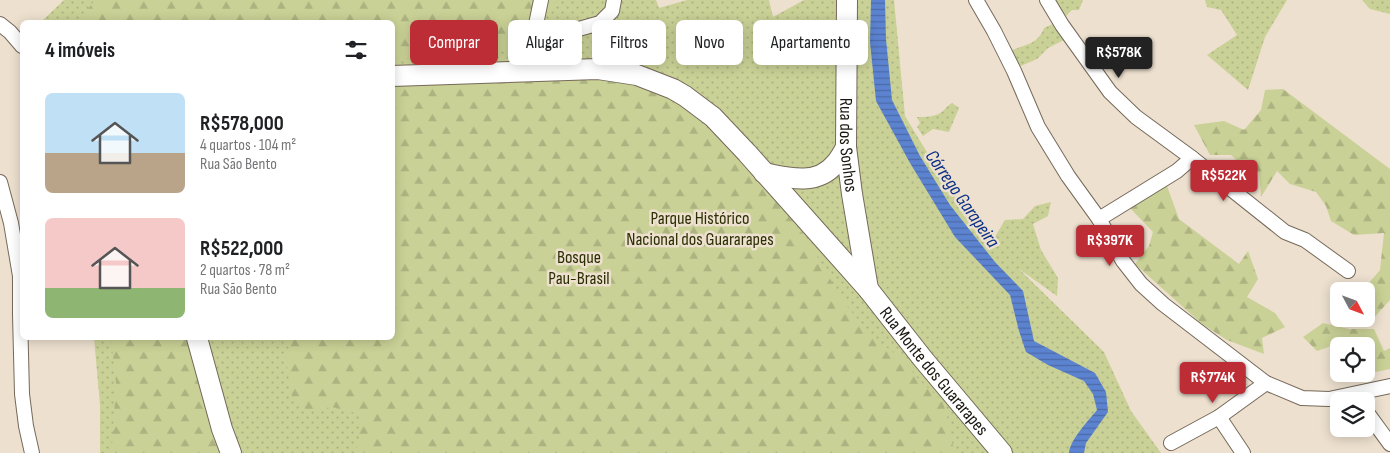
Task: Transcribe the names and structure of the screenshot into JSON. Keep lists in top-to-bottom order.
{
  "streets": {
    "main road": ["Rua dos Sonhos", "Rua Monte dos Guararapes"]
  },
  "crossings": [
    ["Rua dos Sonhos", "Rua Monte dos Guararapes"]
  ],
  "water": ["Córrego Garapeira"],
  "parks": ["Parque Histórico Nacional dos Guararapes", "Bosque Pau-Brasil"],
  "north": "bottom right",
  "page": {
    "chip": [
      "Comprar",
      "Alugar",
      "Filtros",
      "Novo",
      "Apartamento"
    ],
    "heading": "4 imóveis",
    "price": [
      "R$578K",
      "R$522K",
      "R$397K",
      "R$774K"
    ],
    "list": [
      {
        "name": "R$578,000",
        "note": "4 quartos · 104 m² · Rua São Bento"
      },
      {
        "name": "R$522,000",
        "note": "2 quartos · 78 m² · Rua São Bento"
      }
    ]
  }
}
